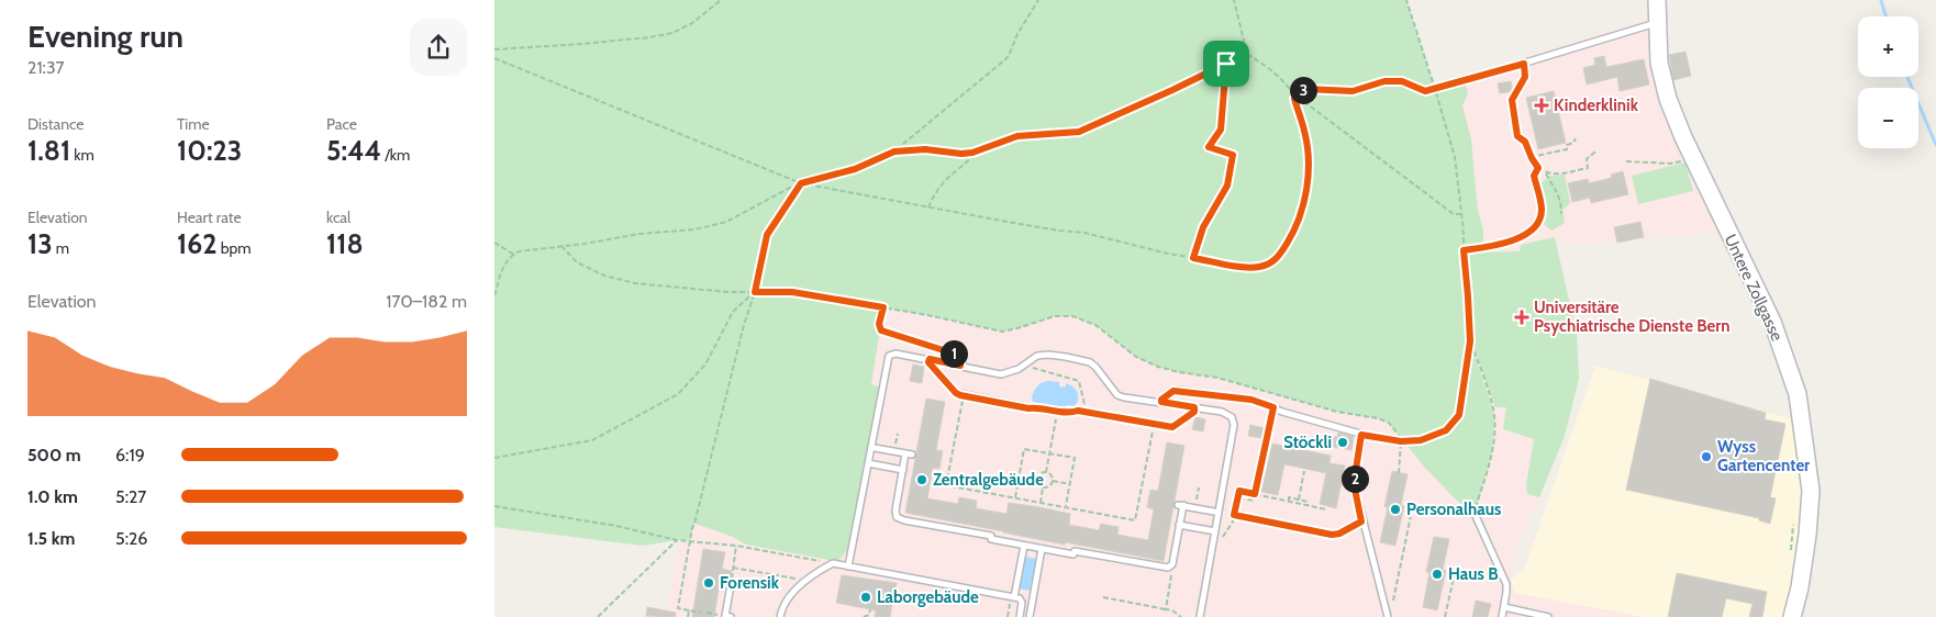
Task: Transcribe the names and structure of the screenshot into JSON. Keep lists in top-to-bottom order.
{
  "streets": {
    "street": ["Untere Zollgasse"]
  },
  "places": {
    "health": ["Kinderklinik", "Universitäre Psychiatrische Dienste Bern"],
    "other": [
      "Stöckli",
      "Wyss Gartencenter",
      "Zentralgebäude",
      "Personalhaus",
      "Haus B",
      "Forensik",
      "Laborgebäude"
    ]
  },
  "page": {
    "heading": ["Evening run", "21:37"],
    "map_buttons": ["+", "−"],
    "pins": ["3", "1", "2"],
    "stats": [
      ["Distance", "1.81 km"],
      ["Time", "10:23"],
      ["Pace", "5:44 /km"],
      ["Elevation", "13 m"],
      ["Heart rate", "162 bpm"],
      ["kcal", "118"]
    ],
    "chart": ["Elevation", "170–182 m"],
    "list": [
      {
        "name": "500 m",
        "note": "6:19"
      },
      {
        "name": "1.0 km",
        "note": "5:27"
      },
      {
        "name": "1.5 km",
        "note": "5:26"
      }
    ]
  }
}
